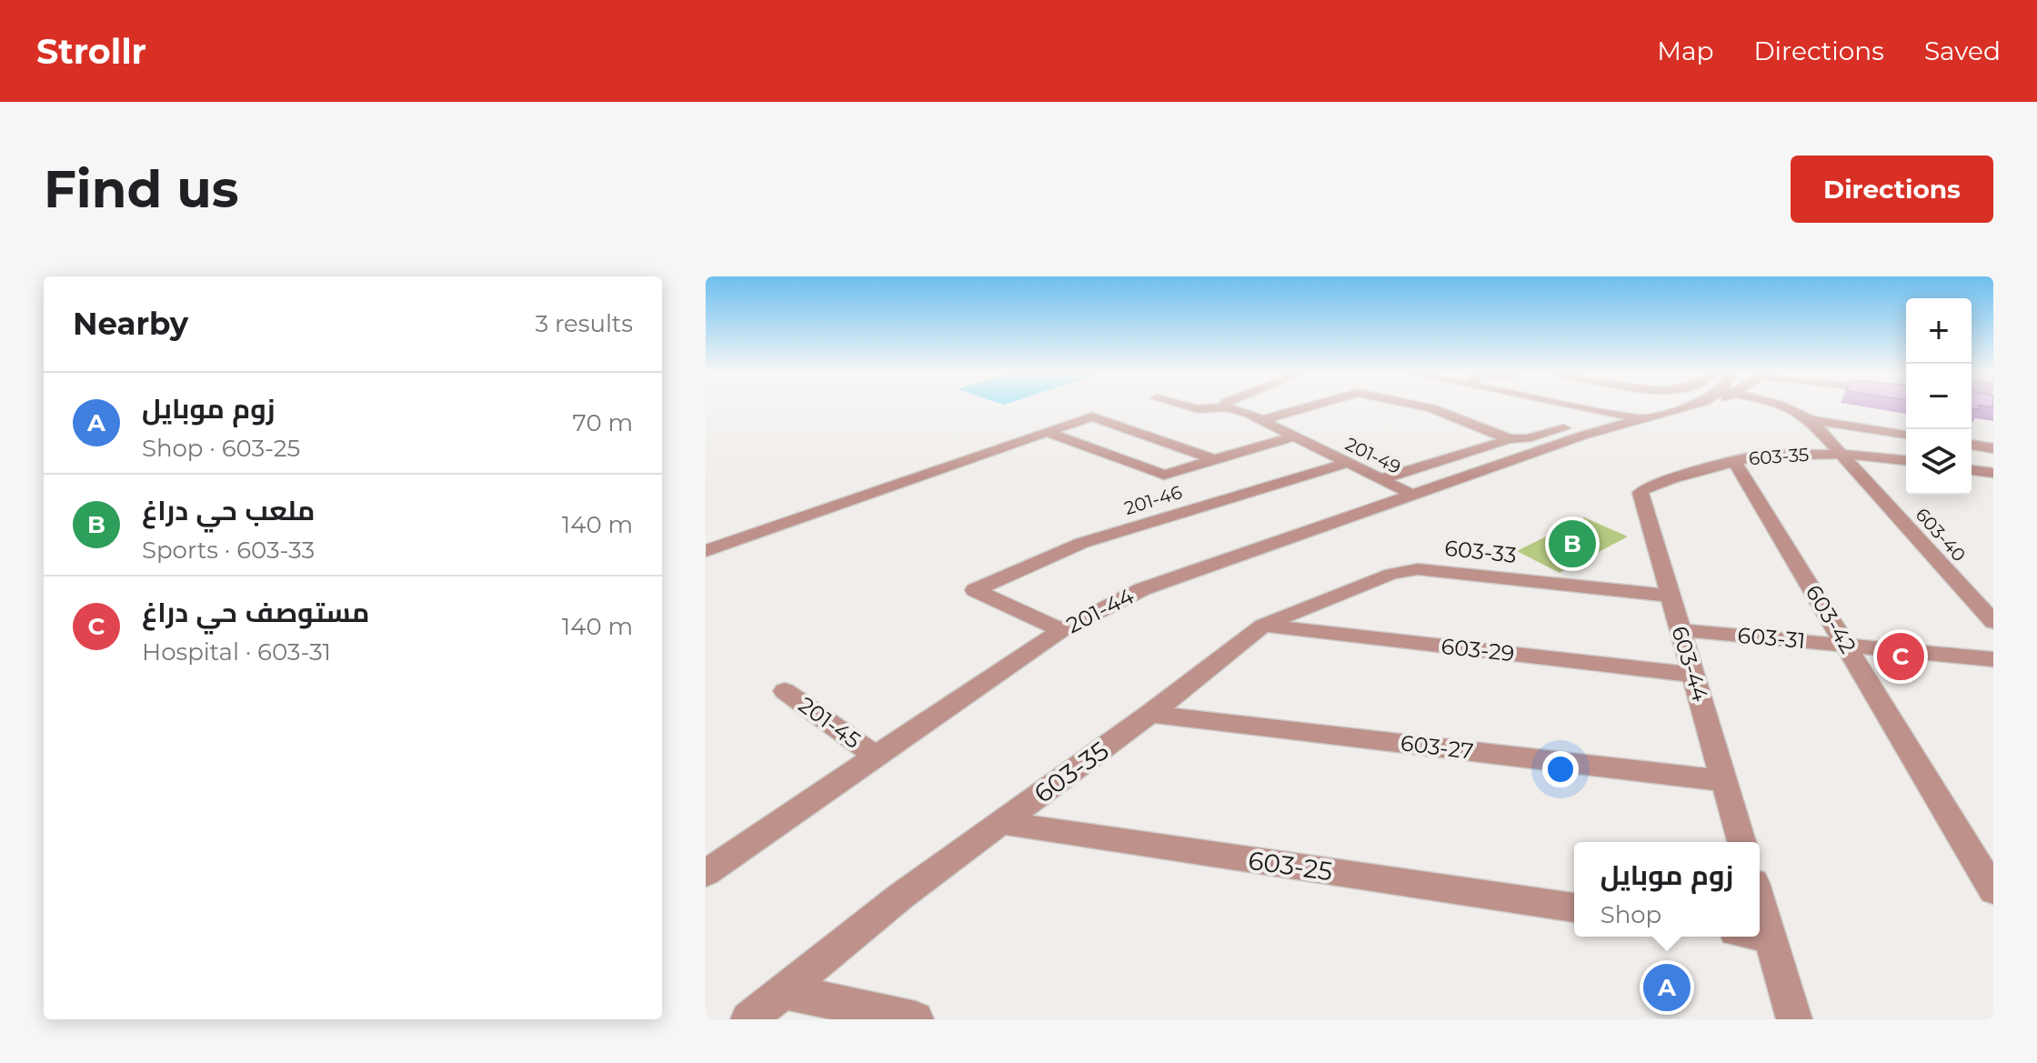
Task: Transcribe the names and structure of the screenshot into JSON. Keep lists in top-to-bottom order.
{
  "streets": {
    "street": [
      "201-49",
      "603-35",
      "201-46",
      "603-40",
      "603-33",
      "201-44",
      "603-42",
      "603-31",
      "603-29",
      "603-44",
      "201-45",
      "603-27",
      "603-25"
    ]
  },
  "crossings": [
    ["201-49", "201-46"],
    ["201-49", "201-44"],
    ["603-35", "603-40"],
    ["603-35", "603-33"],
    ["603-35", "603-42"],
    ["603-35", "603-29"],
    ["603-35", "603-44"],
    ["603-35", "603-27"],
    ["603-35", "603-25"],
    ["201-46", "201-44"],
    ["603-33", "603-44"],
    ["201-44", "201-45"],
    ["603-42", "603-31"],
    ["603-31", "603-44"],
    ["603-29", "603-44"],
    ["603-44", "603-27"]
  ],
  "page": {
    "header": "Strollr",
    "nav": ["Map", "Directions", "Saved"],
    "buttons": "Directions",
    "title": "Find us",
    "heading": ["Nearby", "3 results"],
    "map_buttons": ["+", "−"],
    "list": [
      {
        "mark": "A",
        "name": "زوم موبايل",
        "note": "Shop · 603-25",
        "value": "70 m"
      },
      {
        "mark": "B",
        "name": "ملعب حي دراغ",
        "note": "Sports · 603-33",
        "value": "140 m"
      },
      {
        "mark": "C",
        "name": "مستوصف حي دراغ",
        "note": "Hospital · 603-31",
        "value": "140 m"
      }
    ],
    "pins": ["B", "C", "A"],
    "popup": ["زوم موبايل", "Shop"]
  }
}
